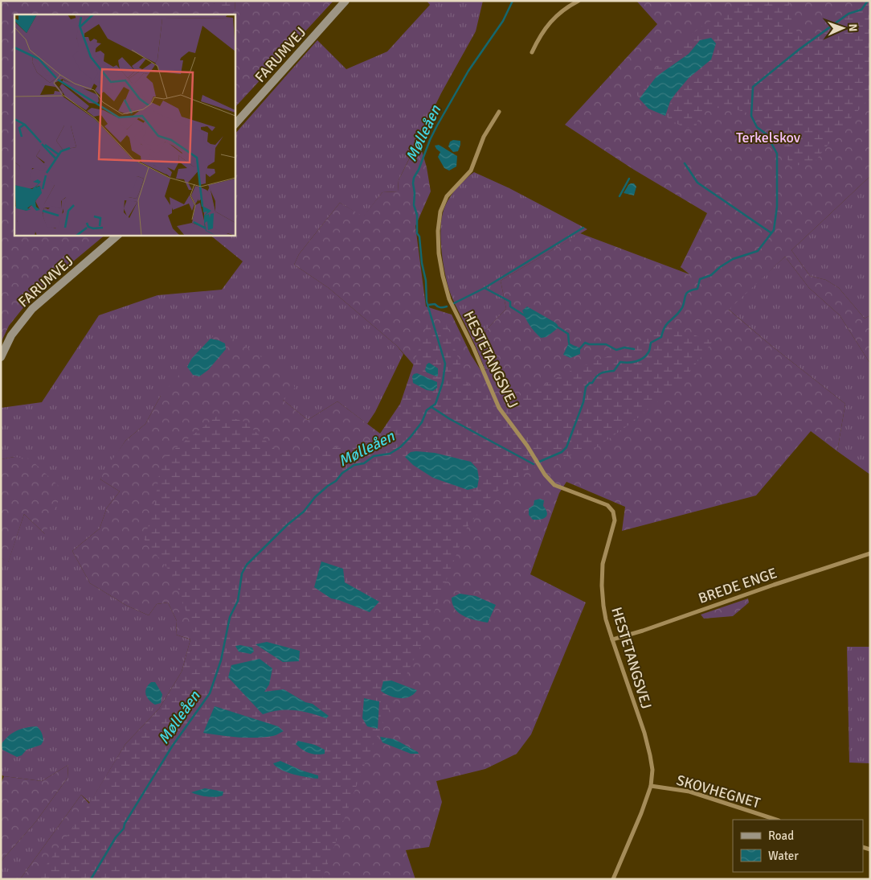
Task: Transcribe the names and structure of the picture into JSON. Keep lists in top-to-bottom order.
{
  "streets": {
    "street": [
      "FARUMVEJ",
      "HESTETANGSVEJ",
      "BREDE ENGE",
      "SKOVHEGNET"
    ]
  },
  "crossings": [
    ["HESTETANGSVEJ", "BREDE ENGE"],
    ["HESTETANGSVEJ", "SKOVHEGNET"]
  ],
  "water": ["Mølleåen"],
  "parks": ["Terkelskov"],
  "legend": ["Road", "Water"],
  "north": "right"
}
